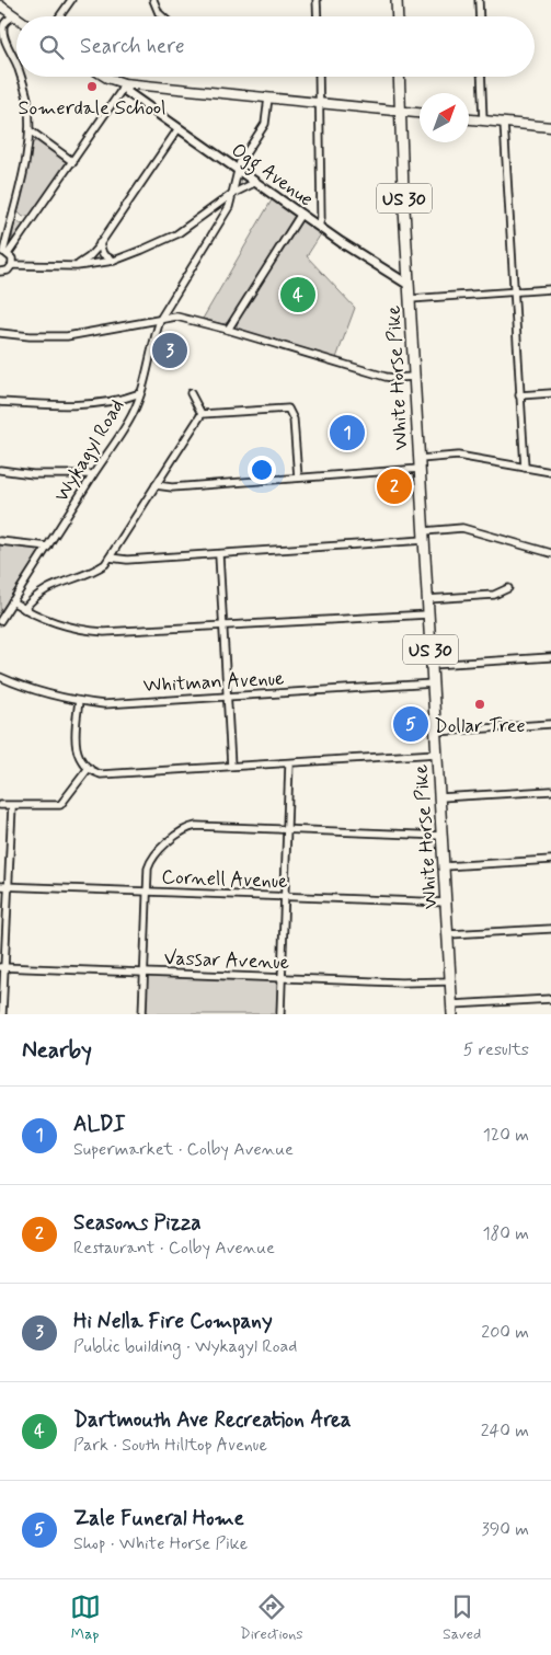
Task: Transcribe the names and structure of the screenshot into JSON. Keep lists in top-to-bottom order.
{
  "streets": {
    "highway": ["US 30", "White Horse Pike"],
    "street": [
      "Ogg Avenue",
      "Wykagyl Road",
      "Whitman Avenue",
      "Cornell Avenue",
      "Vassar Avenue"
    ]
  },
  "crossings": [
    ["Ogg Avenue", "White Horse Pike"],
    ["Ogg Avenue", "Wykagyl Road"],
    ["White Horse Pike", "Whitman Avenue"],
    ["White Horse Pike", "Cornell Avenue"],
    ["White Horse Pike", "Vassar Avenue"]
  ],
  "places": ["Somerdale School", "Dollar Tree"],
  "north": "top right",
  "page": {
    "search": "Search here",
    "pins": [
      "4",
      "3",
      "1",
      "2",
      "5"
    ],
    "heading": ["Nearby", "5 results"],
    "list": [
      {
        "mark": "1",
        "name": "ALDI",
        "note": "Supermarket · Colby Avenue",
        "value": "120 m"
      },
      {
        "mark": "2",
        "name": "Seasons Pizza",
        "note": "Restaurant · Colby Avenue",
        "value": "180 m"
      },
      {
        "mark": "3",
        "name": "Hi Nella Fire Company",
        "note": "Public building · Wykagyl Road",
        "value": "200 m"
      },
      {
        "mark": "4",
        "name": "Dartmouth Ave Recreation Area",
        "note": "Park · South Hilltop Avenue",
        "value": "240 m"
      },
      {
        "mark": "5",
        "name": "Zale Funeral Home",
        "note": "Shop · White Horse Pike",
        "value": "390 m"
      }
    ],
    "nav": ["Map", "Directions", "Saved"]
  }
}
